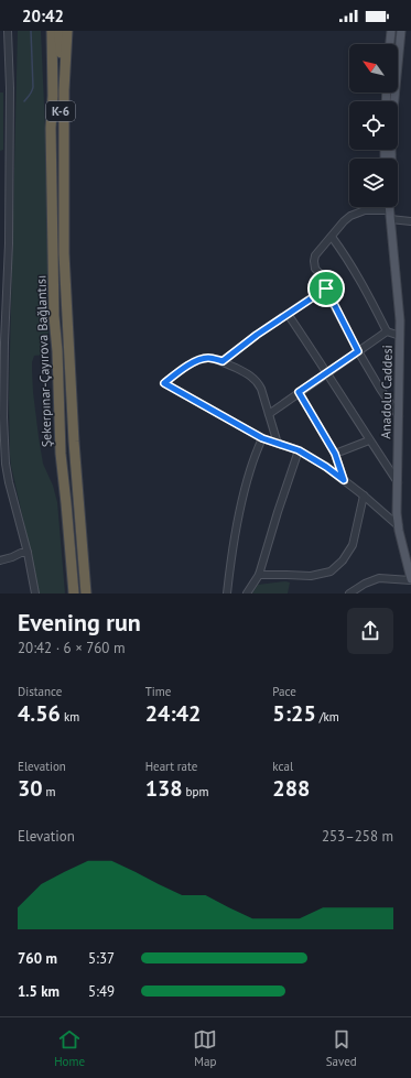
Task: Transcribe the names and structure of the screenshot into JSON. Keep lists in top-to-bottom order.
{
  "streets": {
    "highway": ["K-6", "Şekerpınar-Çayırova Bağlantısı"],
    "main road": ["Anadolu Caddesi"]
  },
  "crossings": [
    ["K-6", "Şekerpınar-Çayırova Bağlantısı"]
  ],
  "north": "top left",
  "page": {
    "status": "20:42",
    "heading": ["Evening run", "20:42 · 6 × 760 m"],
    "stats": [
      ["Distance", "4.56 km"],
      ["Time", "24:42"],
      ["Pace", "5:25 /km"],
      ["Elevation", "30 m"],
      ["Heart rate", "138 bpm"],
      ["kcal", "288"]
    ],
    "chart": ["Elevation", "253–258 m"],
    "list": [
      {
        "name": "760 m",
        "note": "5:37"
      },
      {
        "name": "1.5 km",
        "note": "5:49"
      }
    ],
    "tabs": ["Home", "Map", "Saved"]
  }
}
